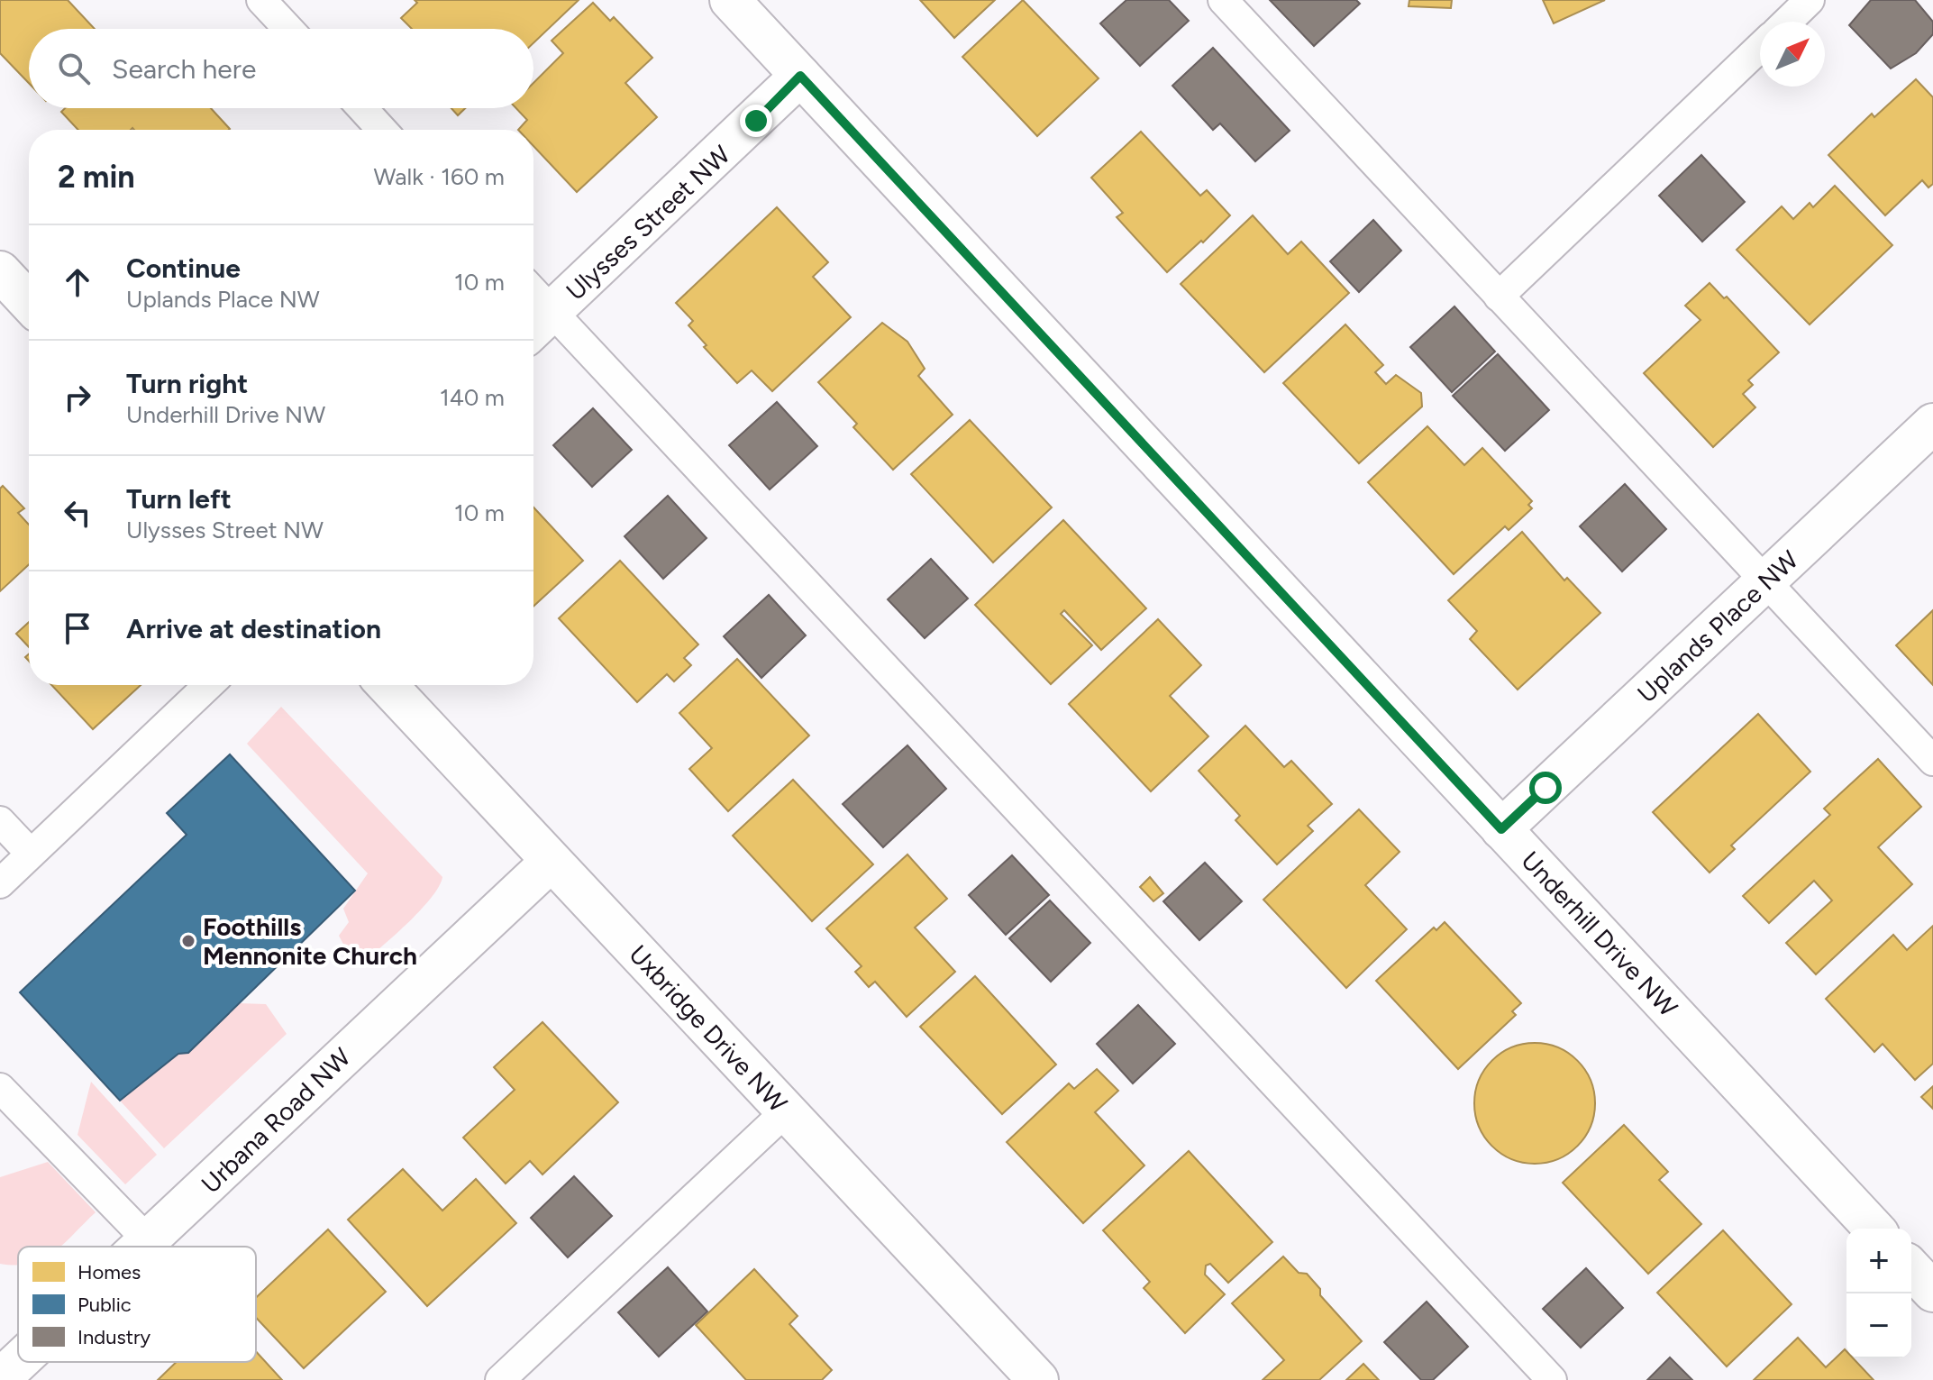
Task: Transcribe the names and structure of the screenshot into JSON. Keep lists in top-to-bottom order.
{
  "streets": {
    "street": [
      "Ulysses Street NW",
      "Uplands Place NW",
      "Underhill Drive NW",
      "Uxbridge Drive NW",
      "Urbana Road NW"
    ]
  },
  "crossings": [
    ["Ulysses Street NW", "Underhill Drive NW"],
    ["Uplands Place NW", "Underhill Drive NW"],
    ["Uxbridge Drive NW", "Urbana Road NW"]
  ],
  "places": ["Foothills Mennonite Church"],
  "legend": ["Homes", "Public", "Industry"],
  "north": "top right",
  "page": {
    "search": "Search here",
    "heading": ["2 min", "Walk · 160 m"],
    "list": [
      ["Continue", "Uplands Place NW", "10 m"],
      ["Turn right", "Underhill Drive NW", "140 m"],
      ["Turn left", "Ulysses Street NW", "10 m"],
      "Arrive at destination"
    ],
    "map_buttons": ["+", "−"]
  }
}
